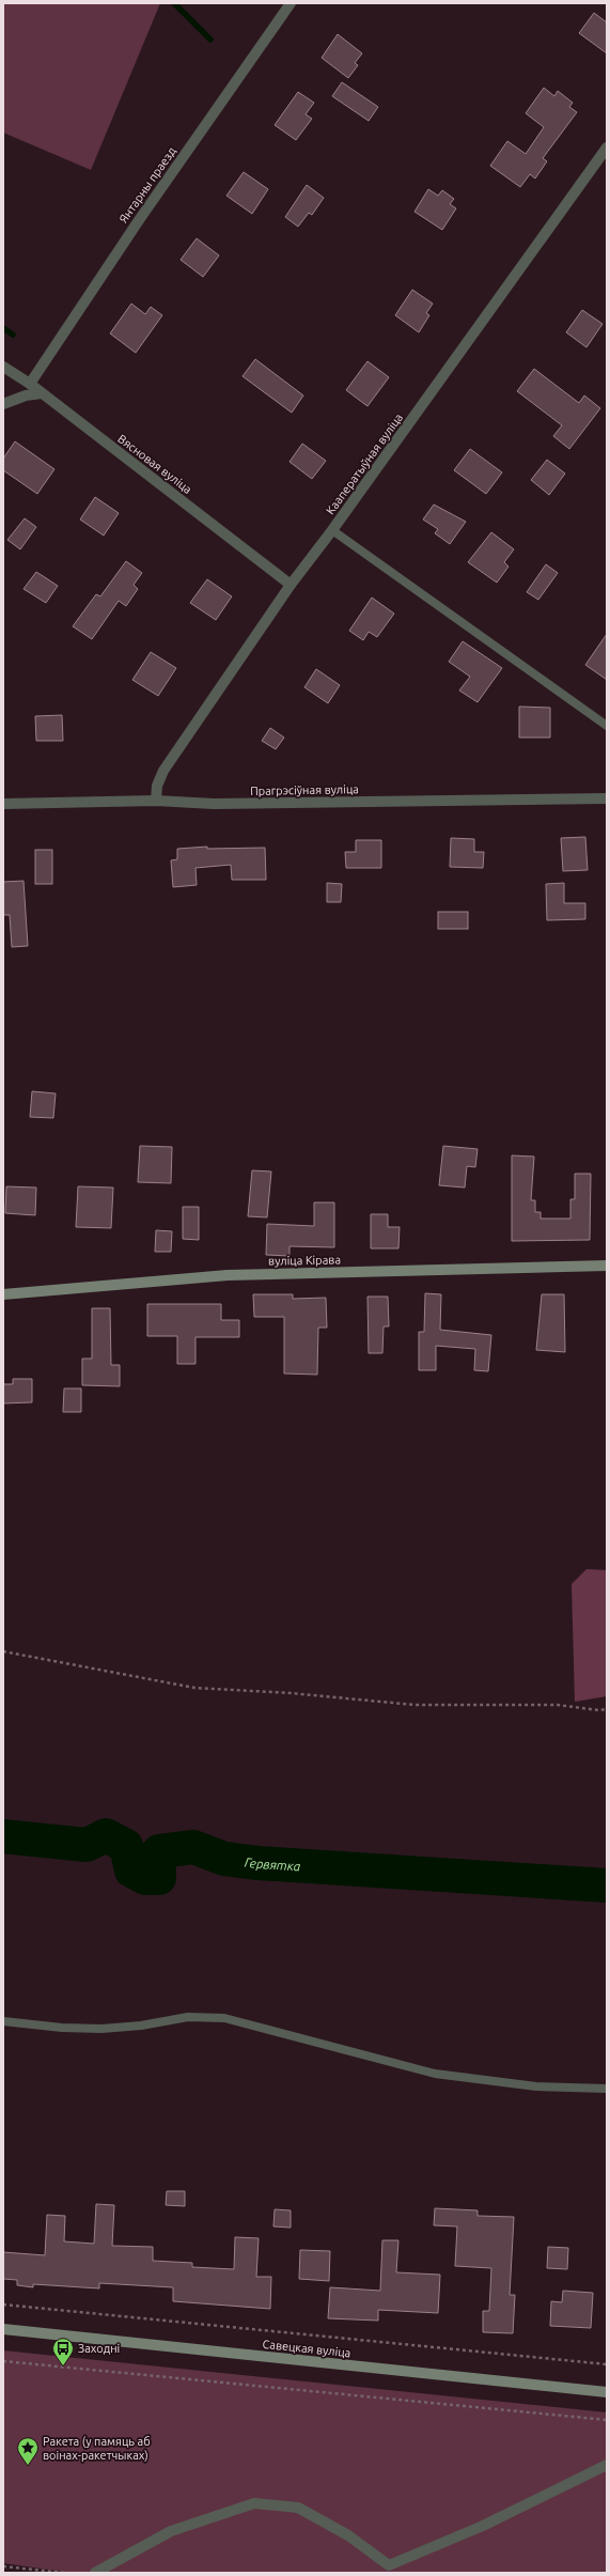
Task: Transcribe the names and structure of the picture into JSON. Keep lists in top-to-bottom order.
{
  "streets": {
    "main road": ["вуліца Кірава", "Савецкая вуліца"],
    "street": [
      "Янтарны праезд",
      "Вясновая вуліца",
      "Кааператыўная вуліца",
      "Прагрэсіўная вуліца"
    ]
  },
  "crossings": [
    ["Янтарны праезд", "Вясновая вуліца"],
    ["Вясновая вуліца", "Кааператыўная вуліца"],
    ["Кааператыўная вуліца", "Прагрэсіўная вуліца"]
  ],
  "water": ["Гервятка"],
  "places": {
    "bus stop": ["Заходні"],
    "place": ["Ракета (у памяць аб воінах-ракетчыках)"]
  }
}
